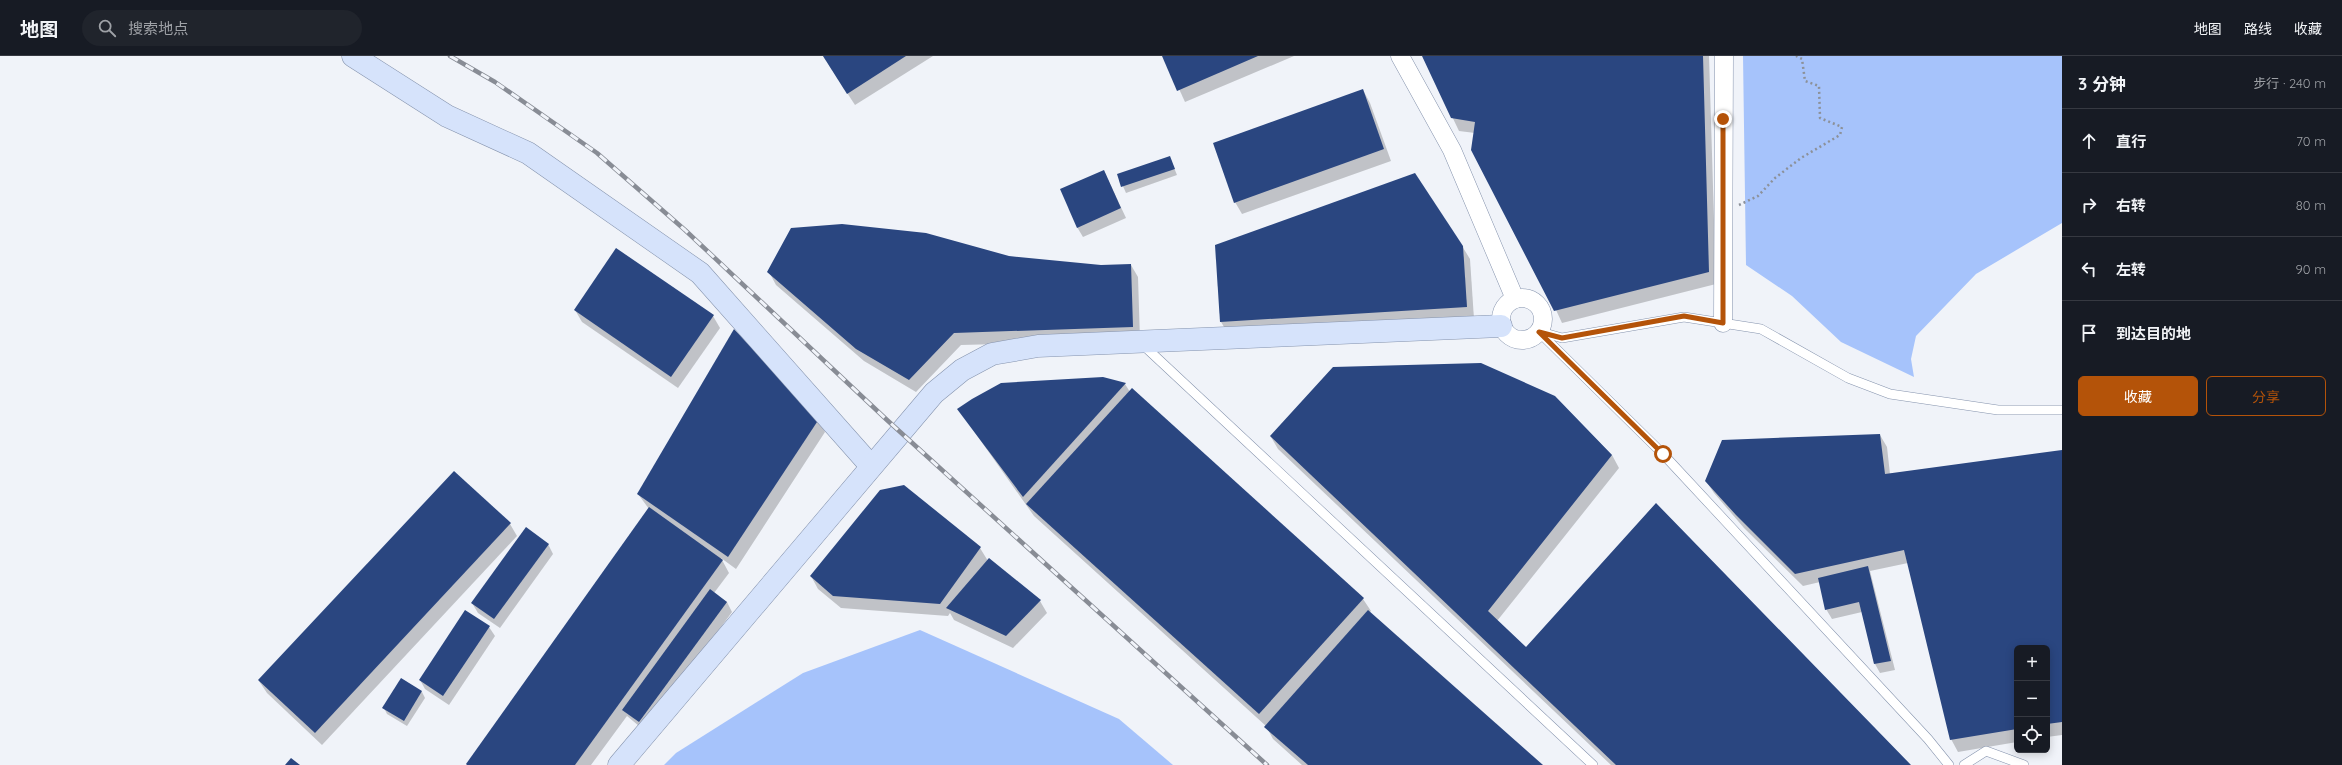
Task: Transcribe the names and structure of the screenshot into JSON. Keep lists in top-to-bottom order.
{
  "page": {
    "header": "地图",
    "search": "搜索地点",
    "nav": ["地图", "路线", "收藏"],
    "heading": ["3 分钟", "步行 · 240 m"],
    "list": [
      ["直行", "70 m"],
      ["右转", "80 m"],
      ["左转", "90 m"],
      "到达目的地"
    ],
    "buttons": ["收藏", "分享"],
    "map_buttons": ["+", "−"]
  }
}
